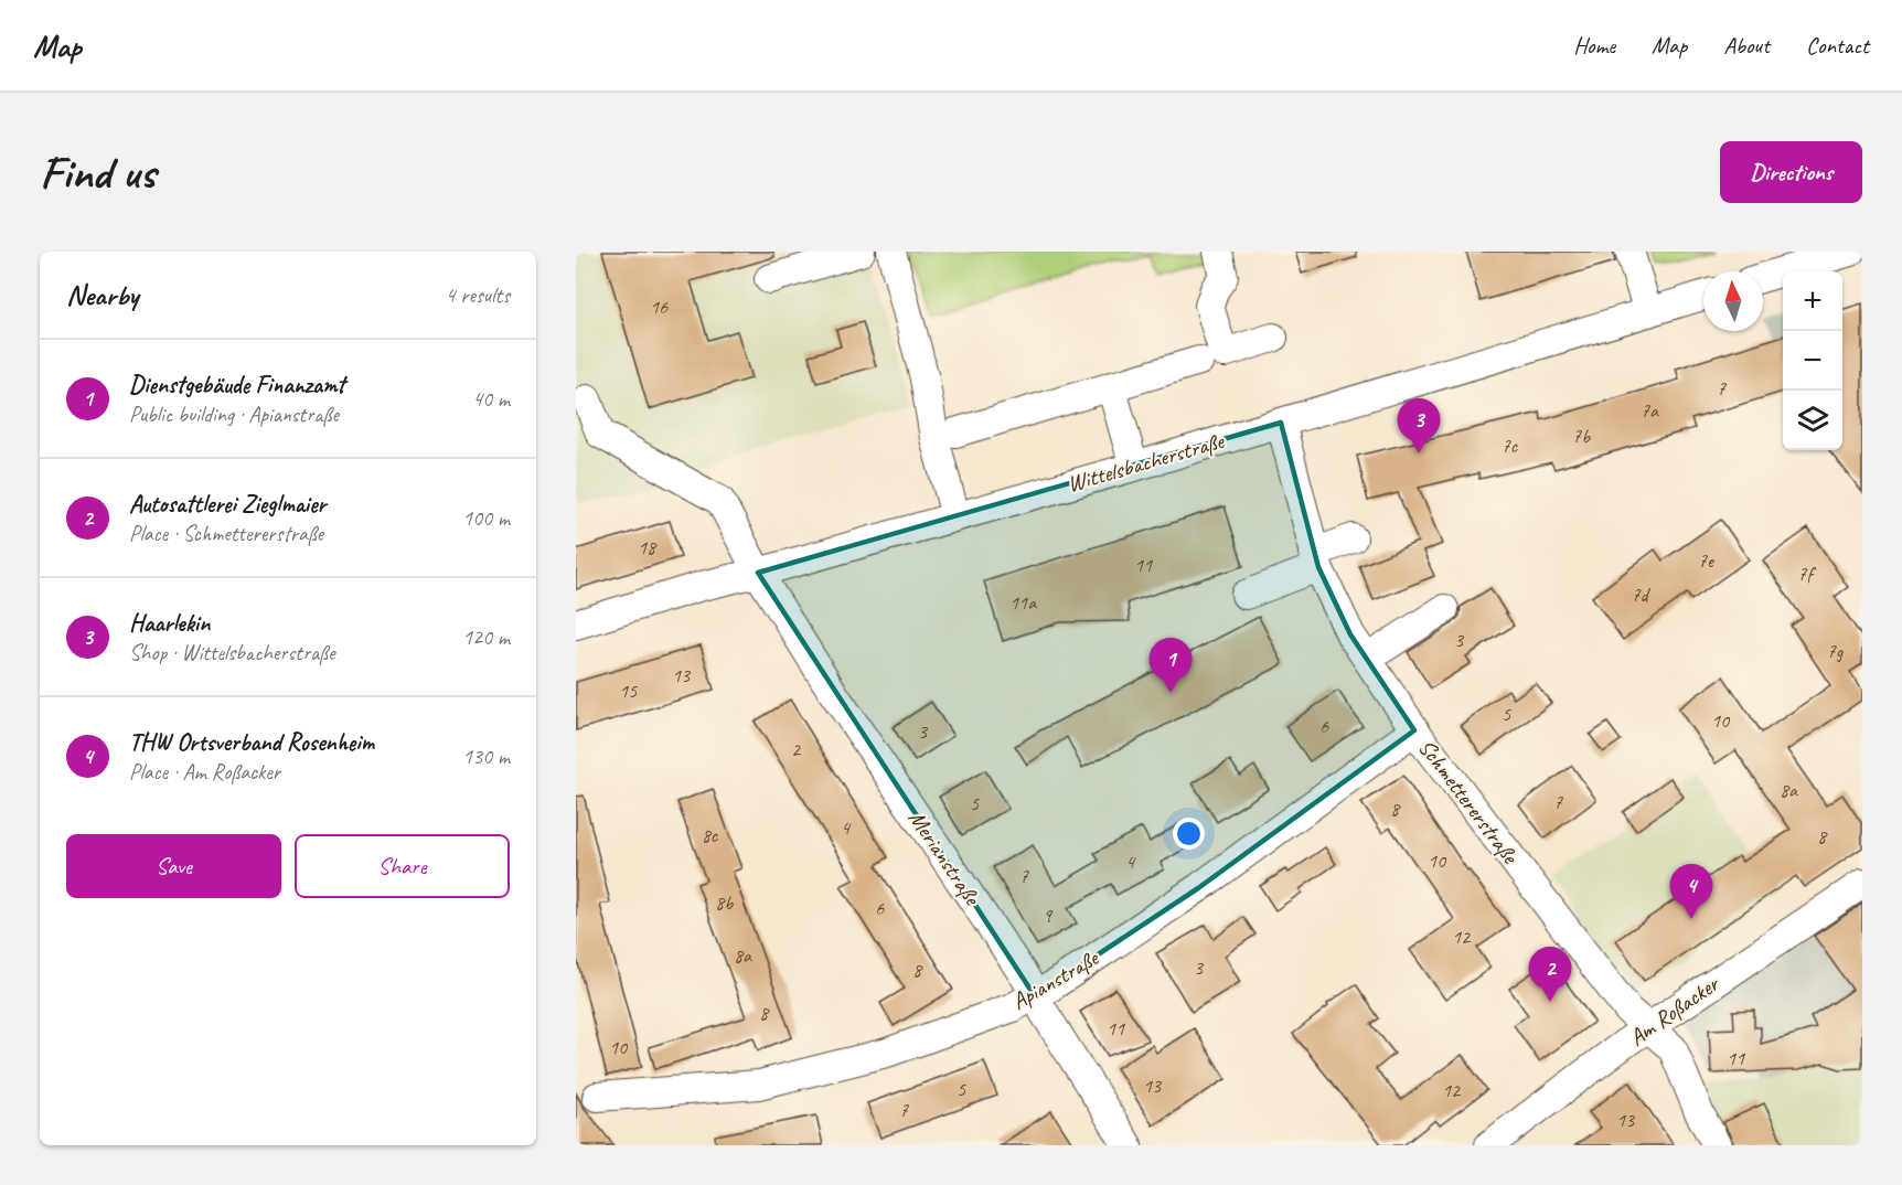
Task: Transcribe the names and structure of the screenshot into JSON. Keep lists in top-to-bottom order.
{
  "streets": {
    "street": [
      "Wittelsbacherstraße",
      "Schmettererstraße",
      "Merianstraße",
      "Apianstraße",
      "Am Roßacker"
    ]
  },
  "crossings": [
    ["Wittelsbacherstraße", "Schmettererstraße"],
    ["Wittelsbacherstraße", "Merianstraße"],
    ["Schmettererstraße", "Apianstraße"],
    ["Schmettererstraße", "Am Roßacker"],
    ["Merianstraße", "Apianstraße"]
  ],
  "house_numbers": [
    "16",
    "7",
    "7a",
    "7b",
    "7c",
    "18",
    "7e",
    "11",
    "7f",
    "7d",
    "11a",
    "3",
    "7g",
    "13",
    "15",
    "5",
    "10",
    "6",
    "3",
    "2",
    "8a",
    "7",
    "5",
    "8",
    "4",
    "8c",
    "8",
    "10",
    "4",
    "7",
    "8b",
    "6",
    "9",
    "12",
    "8a",
    "3",
    "8",
    "8",
    "11",
    "10",
    "11",
    "13",
    "5",
    "12",
    "7",
    "13"
  ],
  "north": "top",
  "page": {
    "header": "Map",
    "nav": [
      "Home",
      "Map",
      "About",
      "Contact"
    ],
    "buttons": [
      "Directions",
      ["Save", "Share"]
    ],
    "title": "Find us",
    "heading": ["Nearby", "4 results"],
    "map_buttons": ["+", "−"],
    "list": [
      {
        "mark": "1",
        "name": "Dienstgebäude Finanzamt",
        "note": "Public building · Apianstraße",
        "value": "40 m"
      },
      {
        "mark": "2",
        "name": "Autosattlerei Zieglmaier",
        "note": "Place · Schmettererstraße",
        "value": "100 m"
      },
      {
        "mark": "3",
        "name": "Haarlekin",
        "note": "Shop · Wittelsbacherstraße",
        "value": "120 m"
      },
      {
        "mark": "4",
        "name": "THW Ortsverband Rosenheim",
        "note": "Place · Am Roßacker",
        "value": "130 m"
      }
    ],
    "pins": [
      "3",
      "1",
      "4",
      "2"
    ]
  }
}
